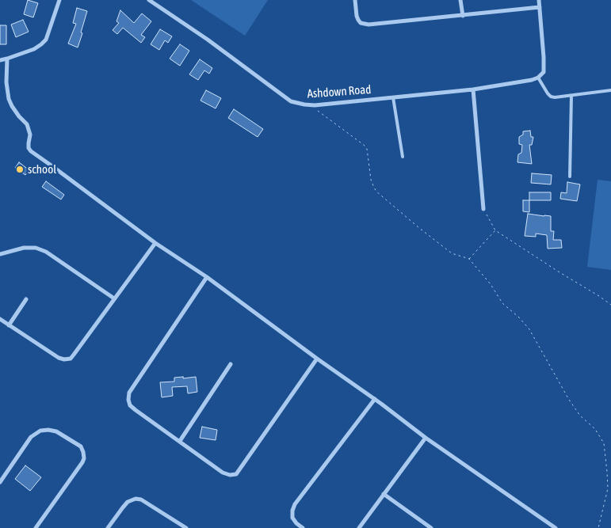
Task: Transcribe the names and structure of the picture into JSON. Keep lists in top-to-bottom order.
{
  "streets": {
    "street": ["Ashdown Road"]
  },
  "places": ["school"]
}
